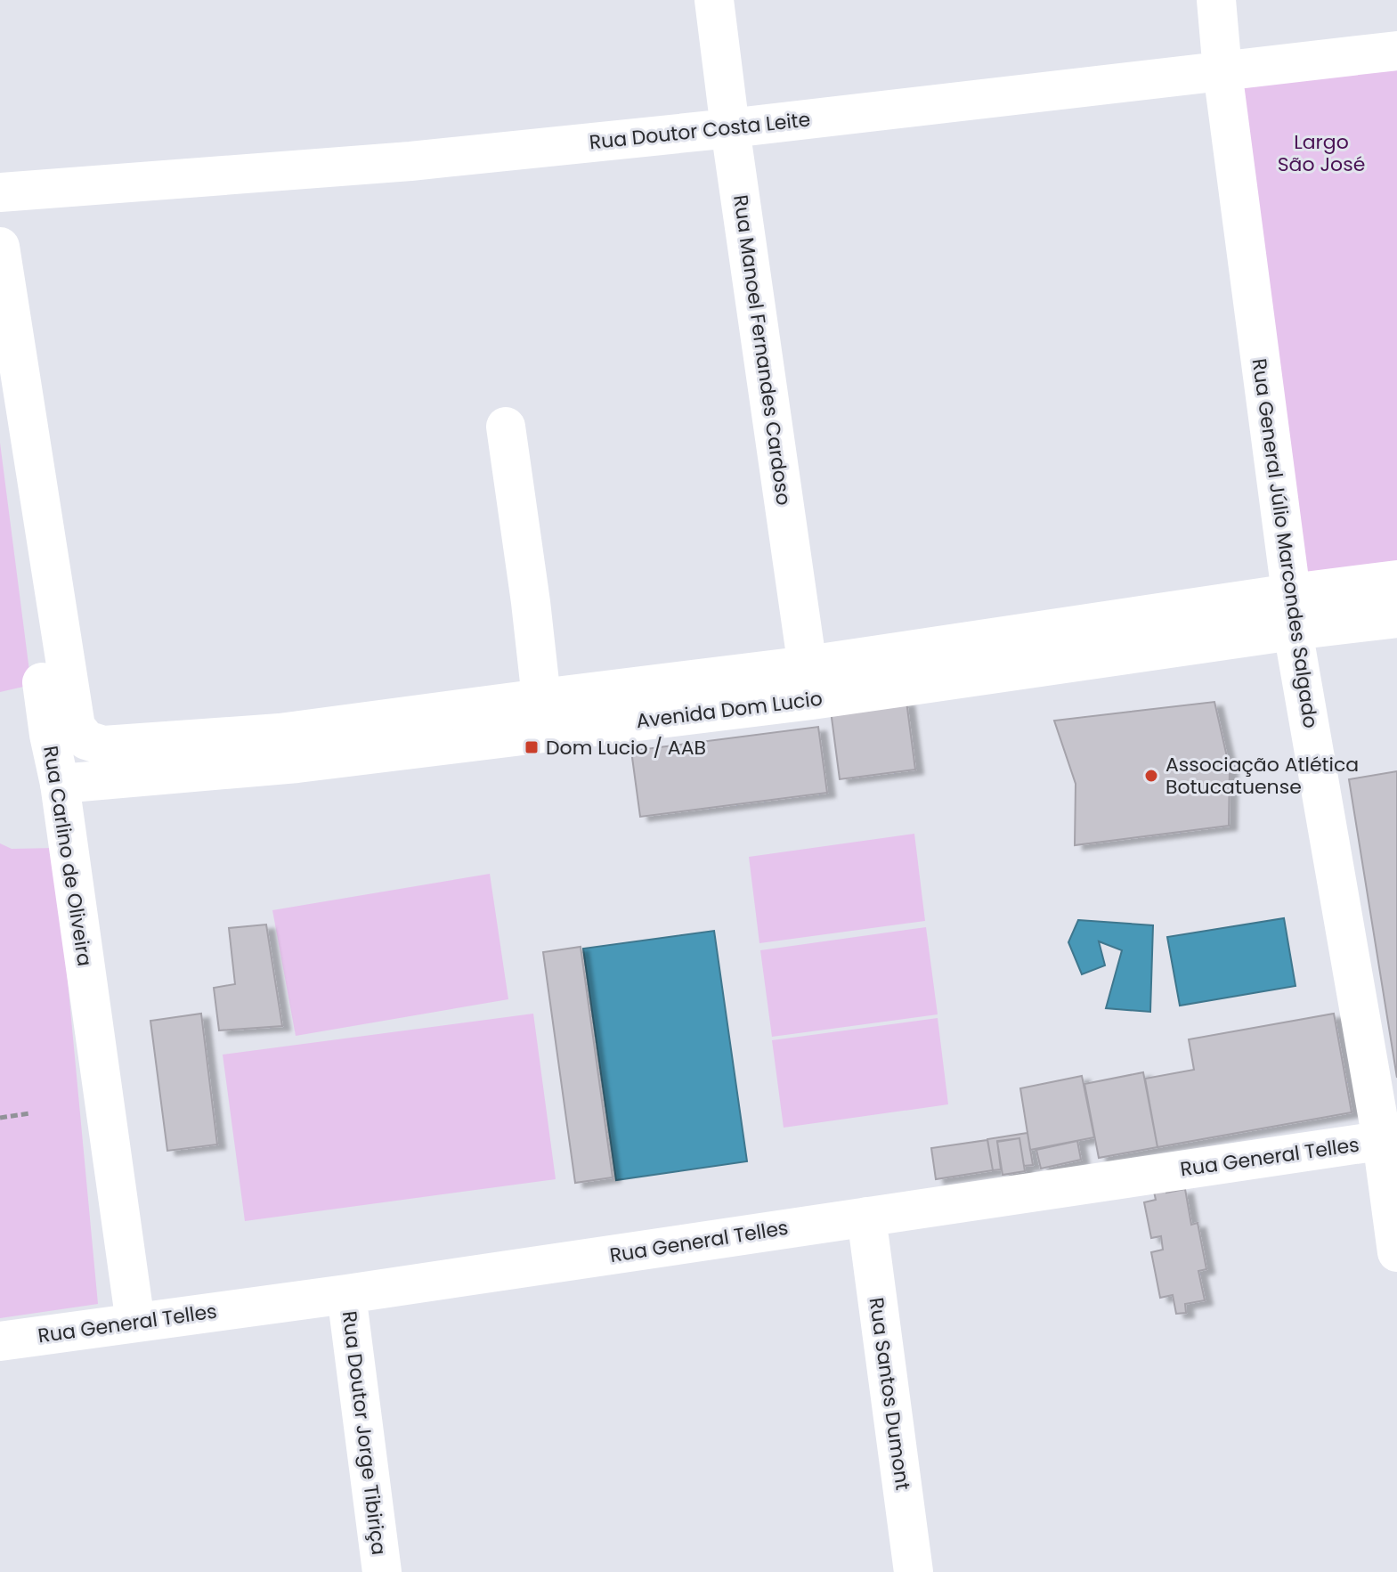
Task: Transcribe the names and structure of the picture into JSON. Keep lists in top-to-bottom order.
{
  "streets": {
    "street": [
      "Rua Doutor Costa Leite",
      "Rua Manoel Fernandes Cardoso",
      "Rua General Júlio Marcondes Salgado",
      "Avenida Dom Lucio",
      "Rua Carlino de Oliveira",
      "Rua General Telles",
      "Rua Santos Dumont",
      "Rua Doutor Jorge Tibiriça"
    ]
  },
  "crossings": [
    ["Rua Doutor Costa Leite", "Rua Manoel Fernandes Cardoso"],
    ["Rua Doutor Costa Leite", "Rua General Júlio Marcondes Salgado"],
    ["Rua Manoel Fernandes Cardoso", "Avenida Dom Lucio"],
    ["Rua General Júlio Marcondes Salgado", "Avenida Dom Lucio"],
    ["Rua General Júlio Marcondes Salgado", "Rua General Telles"],
    ["Avenida Dom Lucio", "Rua Carlino de Oliveira"],
    ["Rua Carlino de Oliveira", "Rua General Telles"],
    ["Rua General Telles", "Rua Santos Dumont"],
    ["Rua General Telles", "Rua Doutor Jorge Tibiriça"]
  ],
  "parks": ["Largo São José"],
  "places": {
    "transit": ["Dom Lucio / AAB"],
    "other": ["Associação Atlética Botucatuense"]
  }
}
